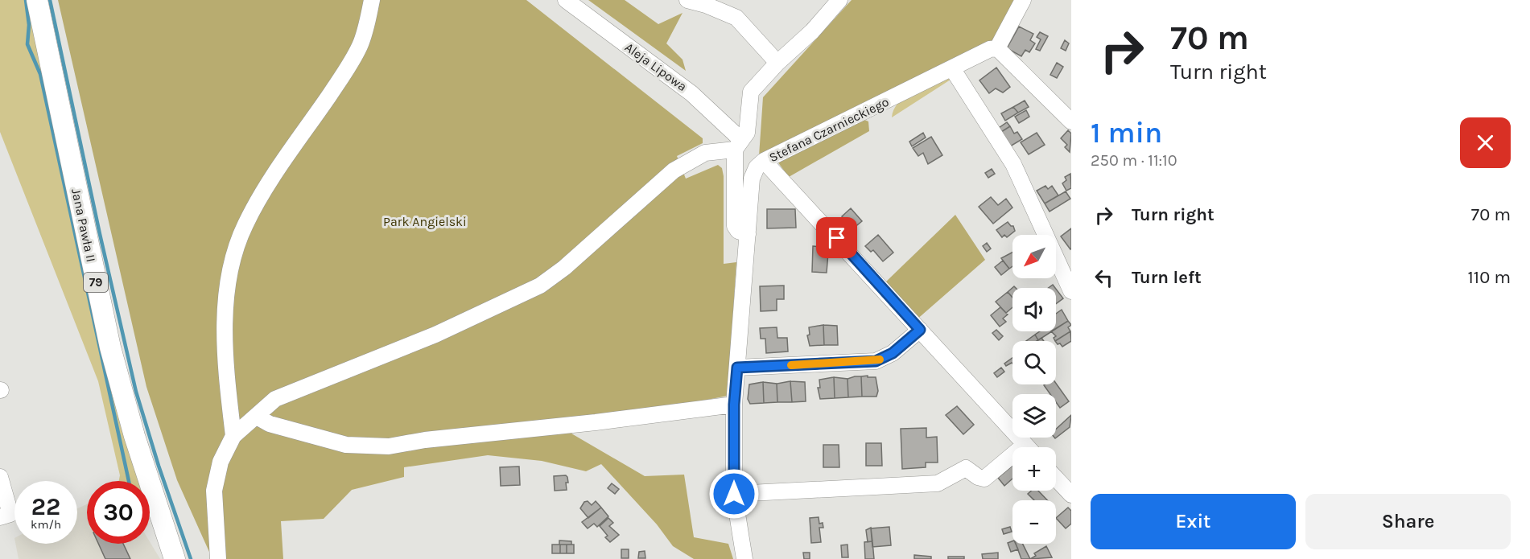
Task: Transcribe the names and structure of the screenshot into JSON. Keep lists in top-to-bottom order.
{
  "streets": {
    "main road": ["Jana Pawła II", "79"],
    "street": ["Aleja Lipowa", "Stefana Czarnieckiego"]
  },
  "parks": ["Park Angielski"],
  "north": "bottom left",
  "page": {
    "turn": ["70 m", "Turn right"],
    "heading": ["1 min", "250 m · 11:10"],
    "list": [
      {
        "name": "Turn right",
        "value": "70 m"
      },
      {
        "name": "Turn left",
        "value": "110 m"
      }
    ],
    "map_buttons": ["+", "−"],
    "speed": "22 km/h",
    "limit": "30",
    "buttons": ["Exit", "Share"]
  }
}
